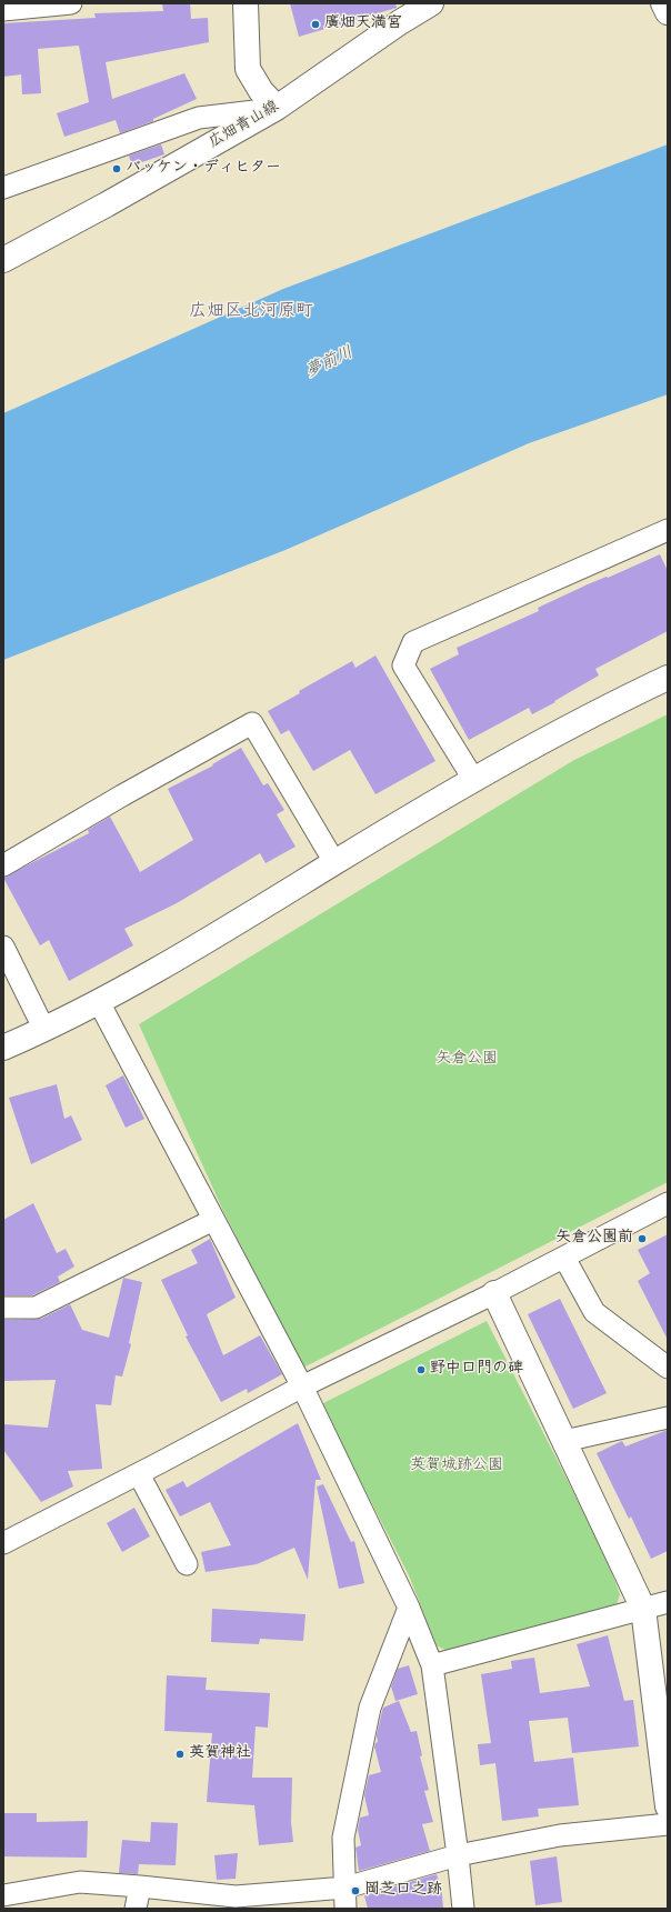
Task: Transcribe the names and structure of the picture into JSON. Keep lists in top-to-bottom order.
{
  "streets": {
    "street": ["広畑青山線"]
  },
  "districts": ["広畑区北河原町"],
  "water": ["夢前川"],
  "parks": ["矢倉公園", "英賀城跡公園"],
  "places": [
    "廣畑天満宮",
    "バッケン・ディヒター",
    "矢倉公園前",
    "野中口門の碑",
    "英賀神社",
    "岡芝口之跡"
  ]
}
